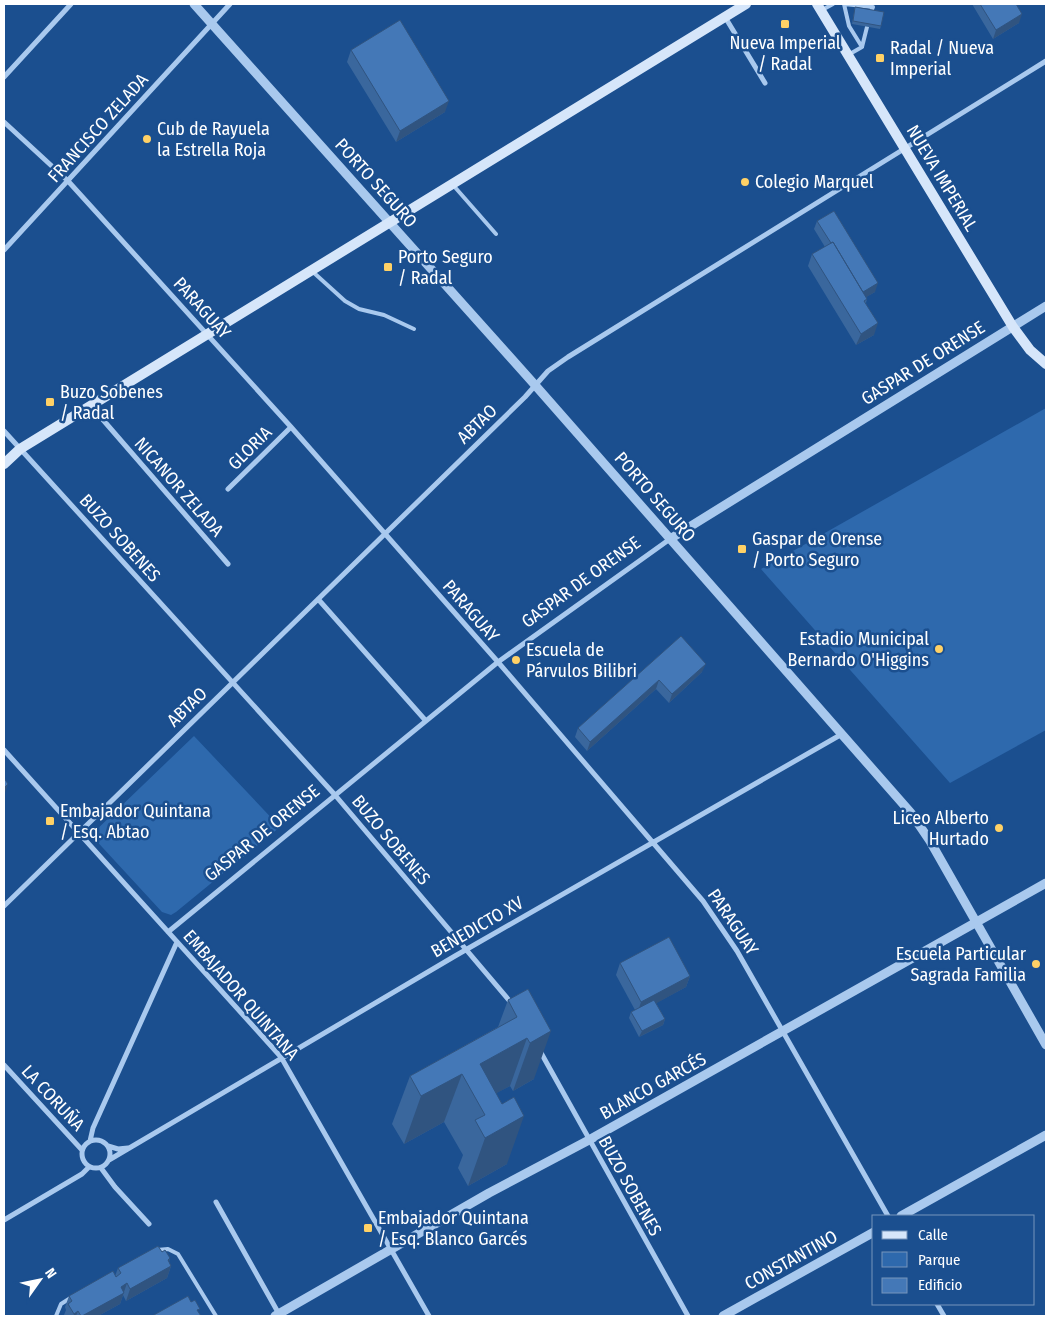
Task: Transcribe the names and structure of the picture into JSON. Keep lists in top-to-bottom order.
{
  "streets": {
    "main road": ["NUEVA IMPERIAL"],
    "street": [
      "FRANCISCO ZELADA",
      "PORTO SEGURO",
      "PARAGUAY",
      "GASPAR DE ORENSE",
      "ABTAO",
      "GLORIA",
      "NICANOR ZELADA",
      "BUZO SOBENES",
      "BENEDICTO XV",
      "EMBAJADOR QUINTANA",
      "BLANCO GARCÉS",
      "LA CORUÑA",
      "CONSTANTINO"
    ]
  },
  "crossings": [
    ["FRANCISCO ZELADA", "PORTO SEGURO"],
    ["FRANCISCO ZELADA", "PARAGUAY"],
    ["NUEVA IMPERIAL", "GASPAR DE ORENSE"],
    ["NUEVA IMPERIAL", "ABTAO"],
    ["PORTO SEGURO", "GASPAR DE ORENSE"],
    ["PORTO SEGURO", "ABTAO"],
    ["PORTO SEGURO", "BENEDICTO XV"],
    ["PORTO SEGURO", "BLANCO GARCÉS"],
    ["PARAGUAY", "GASPAR DE ORENSE"],
    ["PARAGUAY", "ABTAO"],
    ["PARAGUAY", "GLORIA"],
    ["PARAGUAY", "BENEDICTO XV"],
    ["PARAGUAY", "BLANCO GARCÉS"],
    ["GASPAR DE ORENSE", "BUZO SOBENES"],
    ["GASPAR DE ORENSE", "EMBAJADOR QUINTANA"],
    ["ABTAO", "BUZO SOBENES"],
    ["ABTAO", "EMBAJADOR QUINTANA"],
    ["BUZO SOBENES", "BENEDICTO XV"],
    ["BUZO SOBENES", "BLANCO GARCÉS"],
    ["BENEDICTO XV", "EMBAJADOR QUINTANA"],
    ["BENEDICTO XV", "LA CORUÑA"],
    ["EMBAJADOR QUINTANA", "BLANCO GARCÉS"]
  ],
  "places": {
    "transit": [
      "Nueva Imperial / Radal",
      "Radal / Nueva Imperial",
      "Porto Seguro / Radal",
      "Buzo Sobenes / Radal",
      "Gaspar de Orense / Porto Seguro",
      "Embajador Quintana / Esq. Abtao",
      "Embajador Quintana / Esq. Blanco Garcés"
    ],
    "other": [
      "Cub de Rayuela la Estrella Roja",
      "Colegio Marquel",
      "Estadio Municipal Bernardo O'Higgins",
      "Escuela de Párvulos Bilibri",
      "Liceo Alberto Hurtado",
      "Escuela Particular Sagrada Familia"
    ]
  },
  "legend": ["Calle", "Parque", "Edificio"],
  "north": "top right"
}
